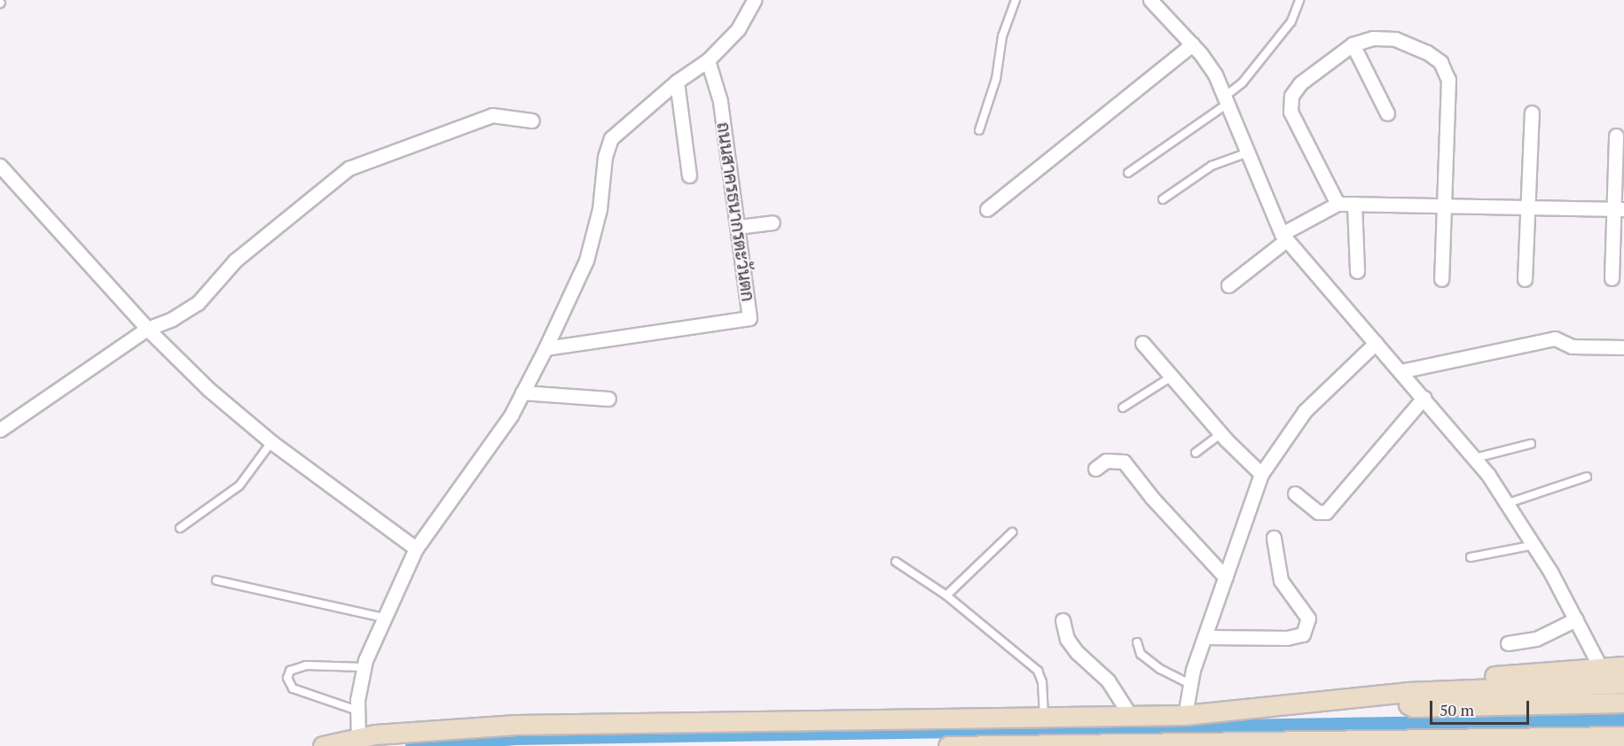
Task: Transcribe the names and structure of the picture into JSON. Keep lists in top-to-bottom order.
{
  "streets": {
    "street": ["ถนนสาครธนากรตะวันตก"]
  },
  "scale_bar": "50 m"
}
